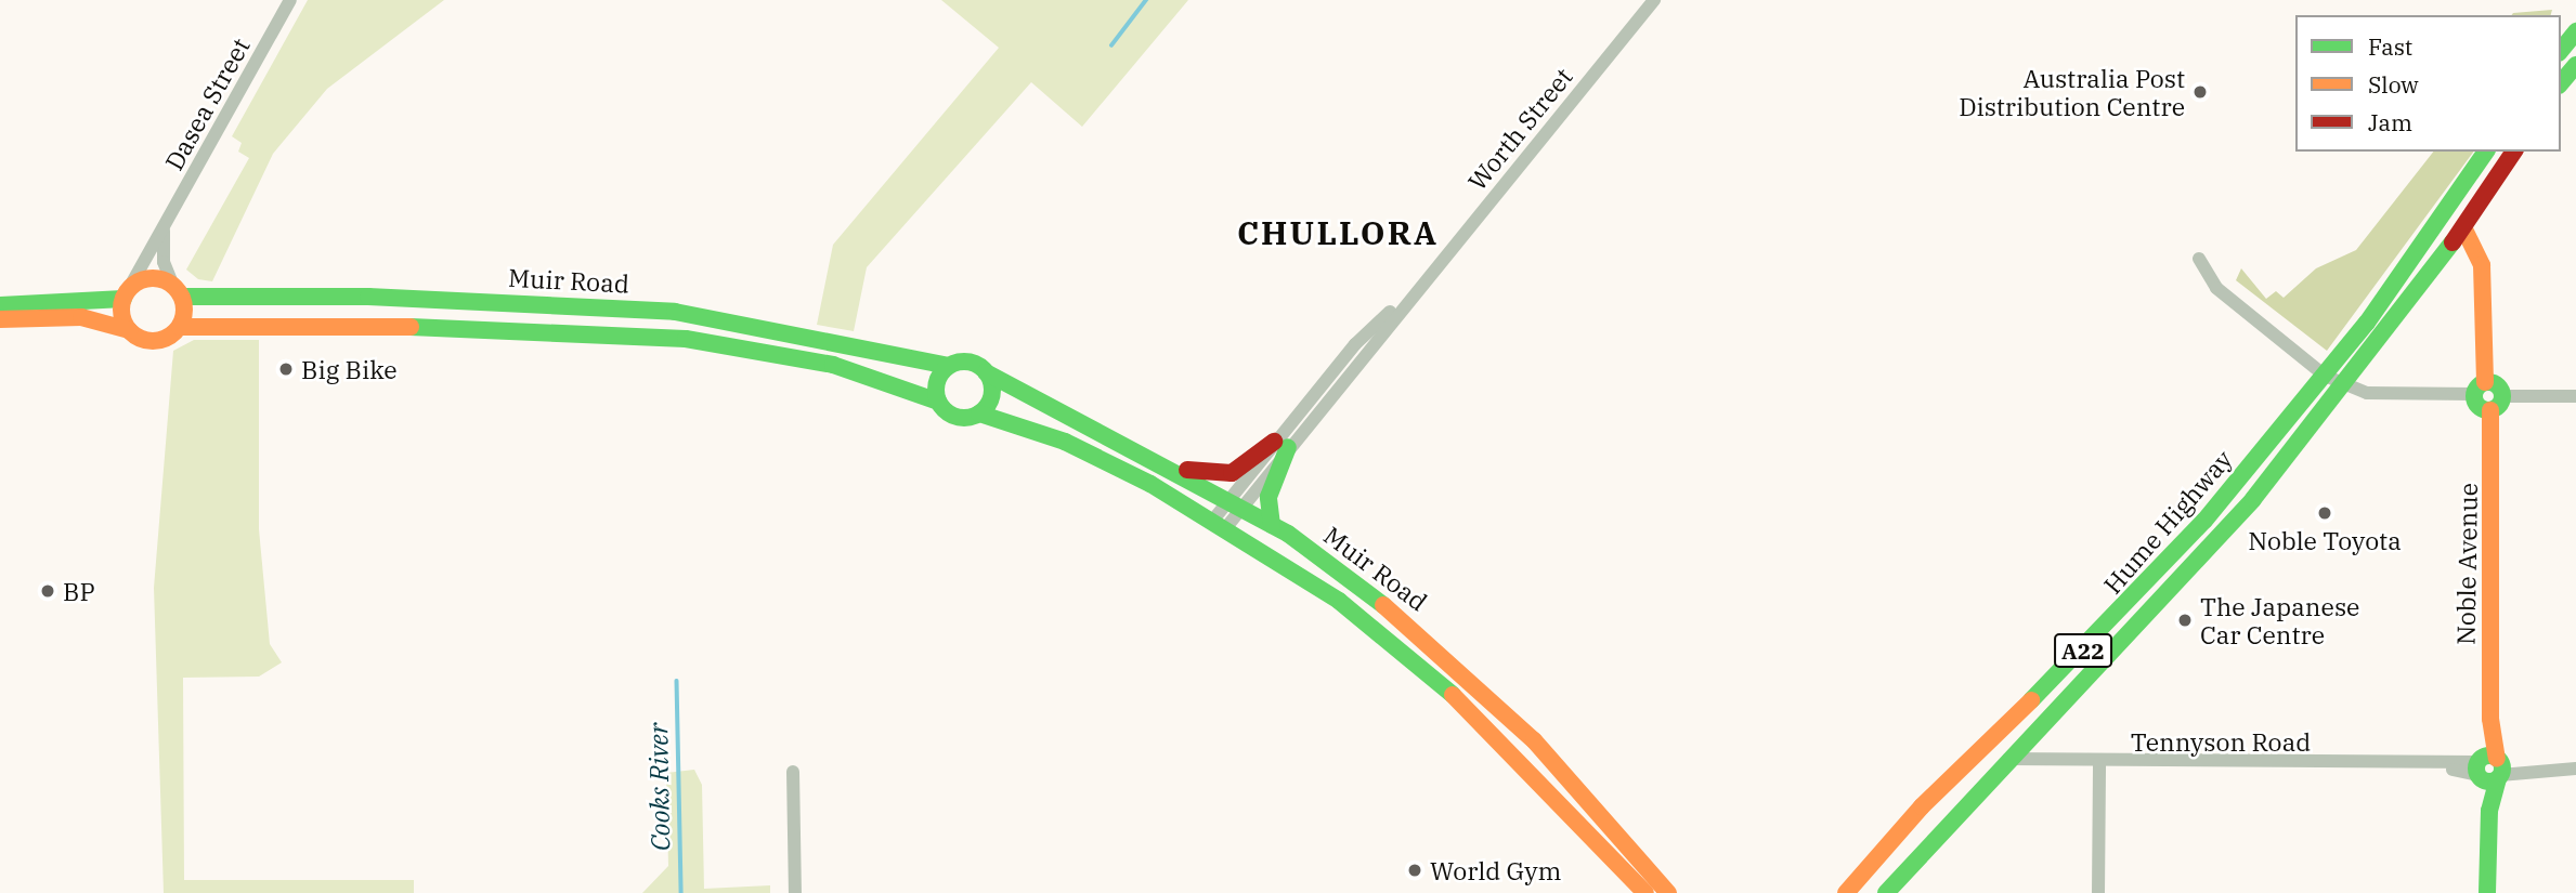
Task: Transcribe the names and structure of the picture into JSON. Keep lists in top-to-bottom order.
{
  "streets": {
    "main road": [
      "Muir Road",
      "Hume Highway",
      "Noble Avenue",
      "A22"
    ],
    "street": ["Dasea Street", "Worth Street", "Tennyson Road"]
  },
  "crossings": [
    ["Dasea Street", "Muir Road"],
    ["Worth Street", "Muir Road"],
    ["Hume Highway", "Tennyson Road"],
    ["Noble Avenue", "Tennyson Road"]
  ],
  "districts": ["CHULLORA"],
  "water": ["Cooks River"],
  "places": [
    "Australia Post Distribution Centre",
    "Big Bike",
    "Noble Toyota",
    "BP",
    "The Japanese Car Centre",
    "World Gym"
  ],
  "legend": ["Fast", "Slow", "Jam"]
}
